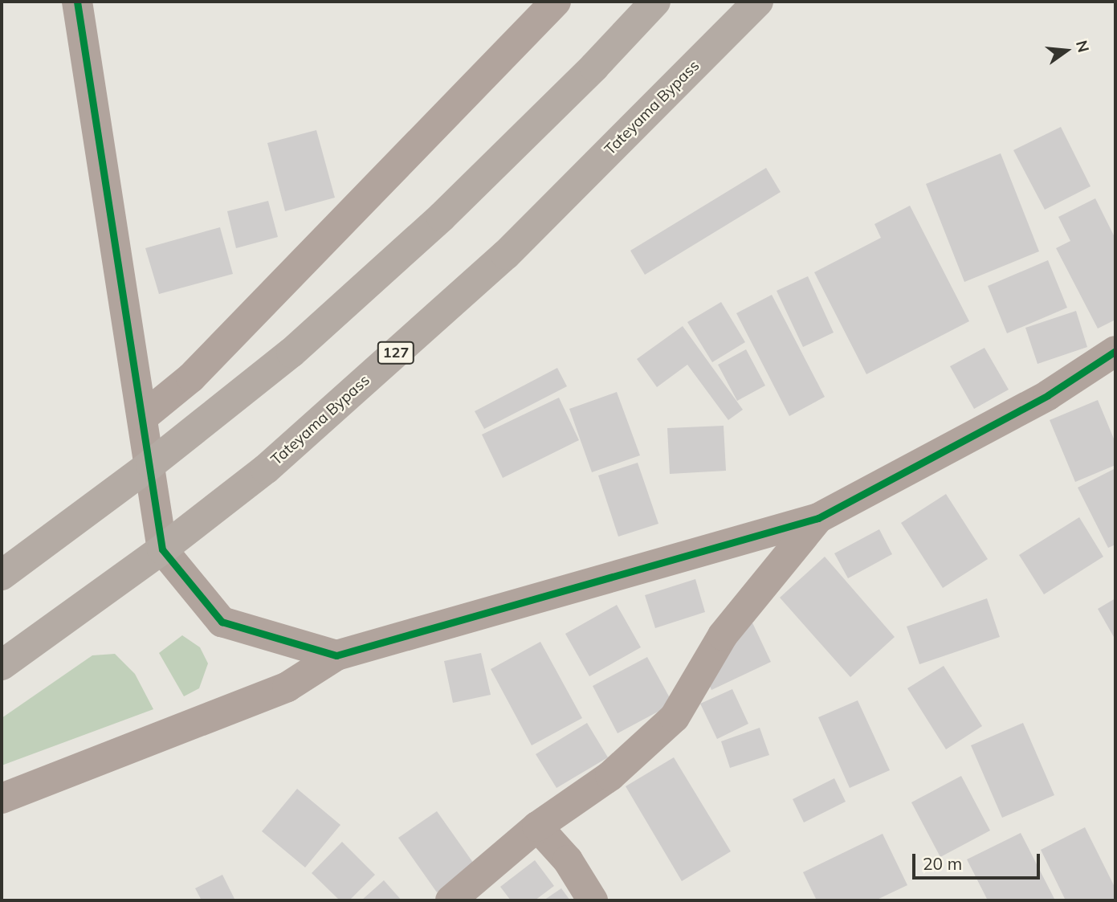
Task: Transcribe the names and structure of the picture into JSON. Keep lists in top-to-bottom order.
{
  "streets": {
    "highway": ["Tateyama Bypass", "127"]
  },
  "scale_bar": "20 m",
  "north": "right"
}
